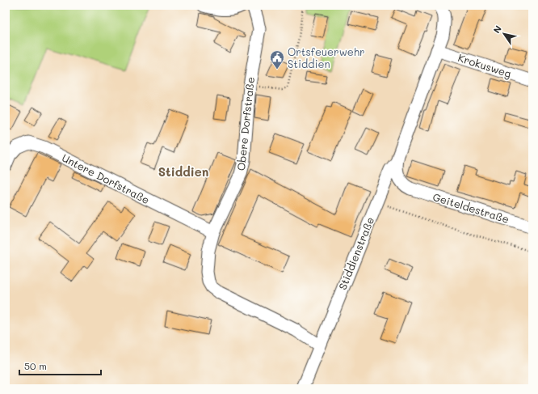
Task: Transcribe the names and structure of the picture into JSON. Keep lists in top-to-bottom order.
{
  "streets": {
    "street": [
      "Krokusweg",
      "Obere Dorfstraße",
      "Untere Dorfstraße",
      "Geiteldestraße",
      "Stiddienstraße"
    ]
  },
  "crossings": [
    ["Krokusweg", "Stiddienstraße"],
    ["Obere Dorfstraße", "Untere Dorfstraße"],
    ["Obere Dorfstraße", "Stiddienstraße"],
    ["Geiteldestraße", "Stiddienstraße"]
  ],
  "districts": ["Stiddien"],
  "places": {
    "public building": ["Ortsfeuerwehr Stiddien"]
  },
  "scale_bar": "50 m",
  "north": "top left"
}
